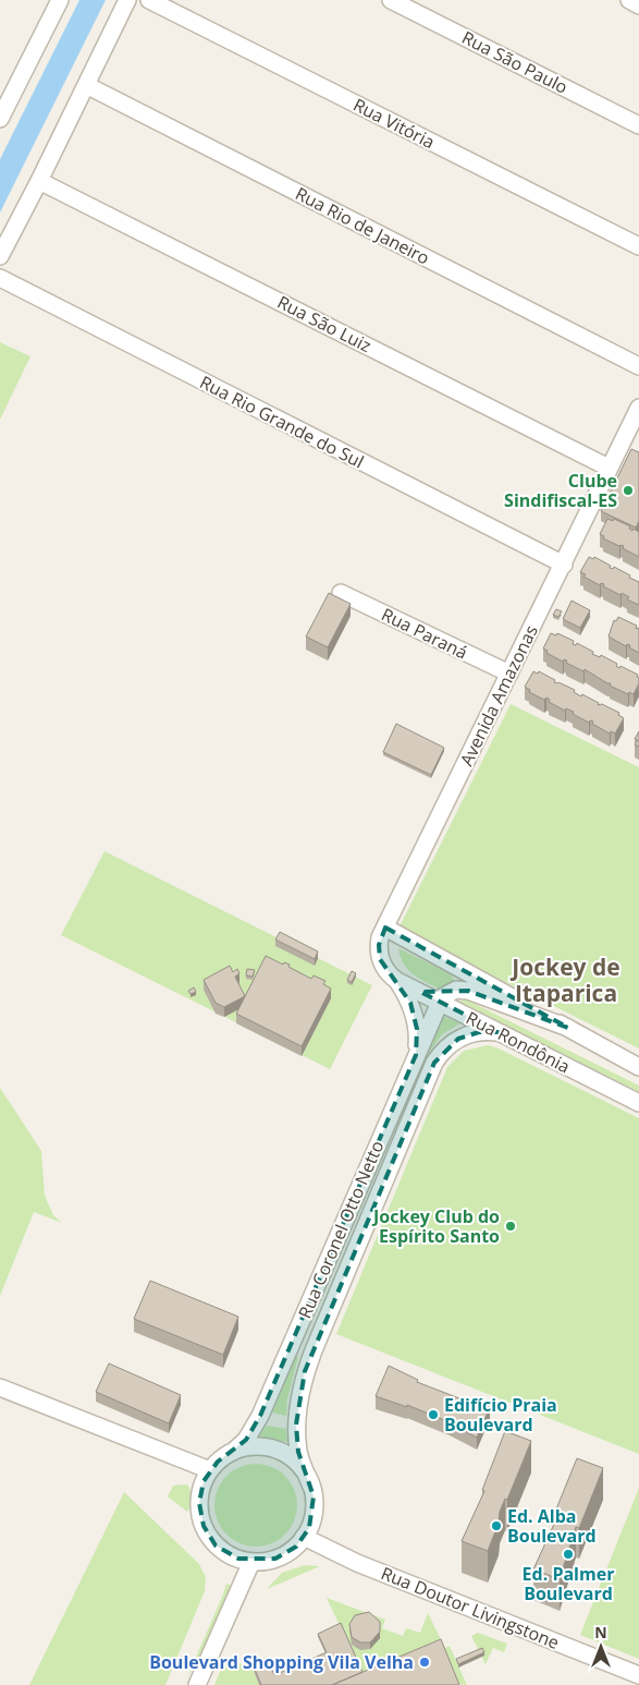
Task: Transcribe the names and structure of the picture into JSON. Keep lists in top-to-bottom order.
{
  "streets": {
    "street": [
      "Rua São Paulo",
      "Rua Vitória",
      "Rua Rio de Janeiro",
      "Rua São Luiz",
      "Rua Rio Grande do Sul",
      "Rua Paraná",
      "Avenida Amazonas",
      "Rua Rondônia",
      "Rua Coronel Otto Netto",
      "Rua Doutor Livingstone"
    ]
  },
  "crossings": [
    ["Rua São Luiz", "Avenida Amazonas"],
    ["Rua Rio Grande do Sul", "Avenida Amazonas"],
    ["Rua Paraná", "Avenida Amazonas"],
    ["Avenida Amazonas", "Rua Rondônia"],
    ["Rua Rondônia", "Rua Coronel Otto Netto"],
    ["Rua Coronel Otto Netto", "Rua Doutor Livingstone"]
  ],
  "districts": ["Jockey de Itaparica"],
  "places": [
    "Clube Sindifiscal-ES",
    "Jockey Club do Espírito Santo",
    "Edifício Praia Boulevard",
    "Ed. Alba Boulevard",
    "Ed. Palmer Boulevard",
    "Boulevard Shopping Vila Velha"
  ],
  "north": "top"
}
